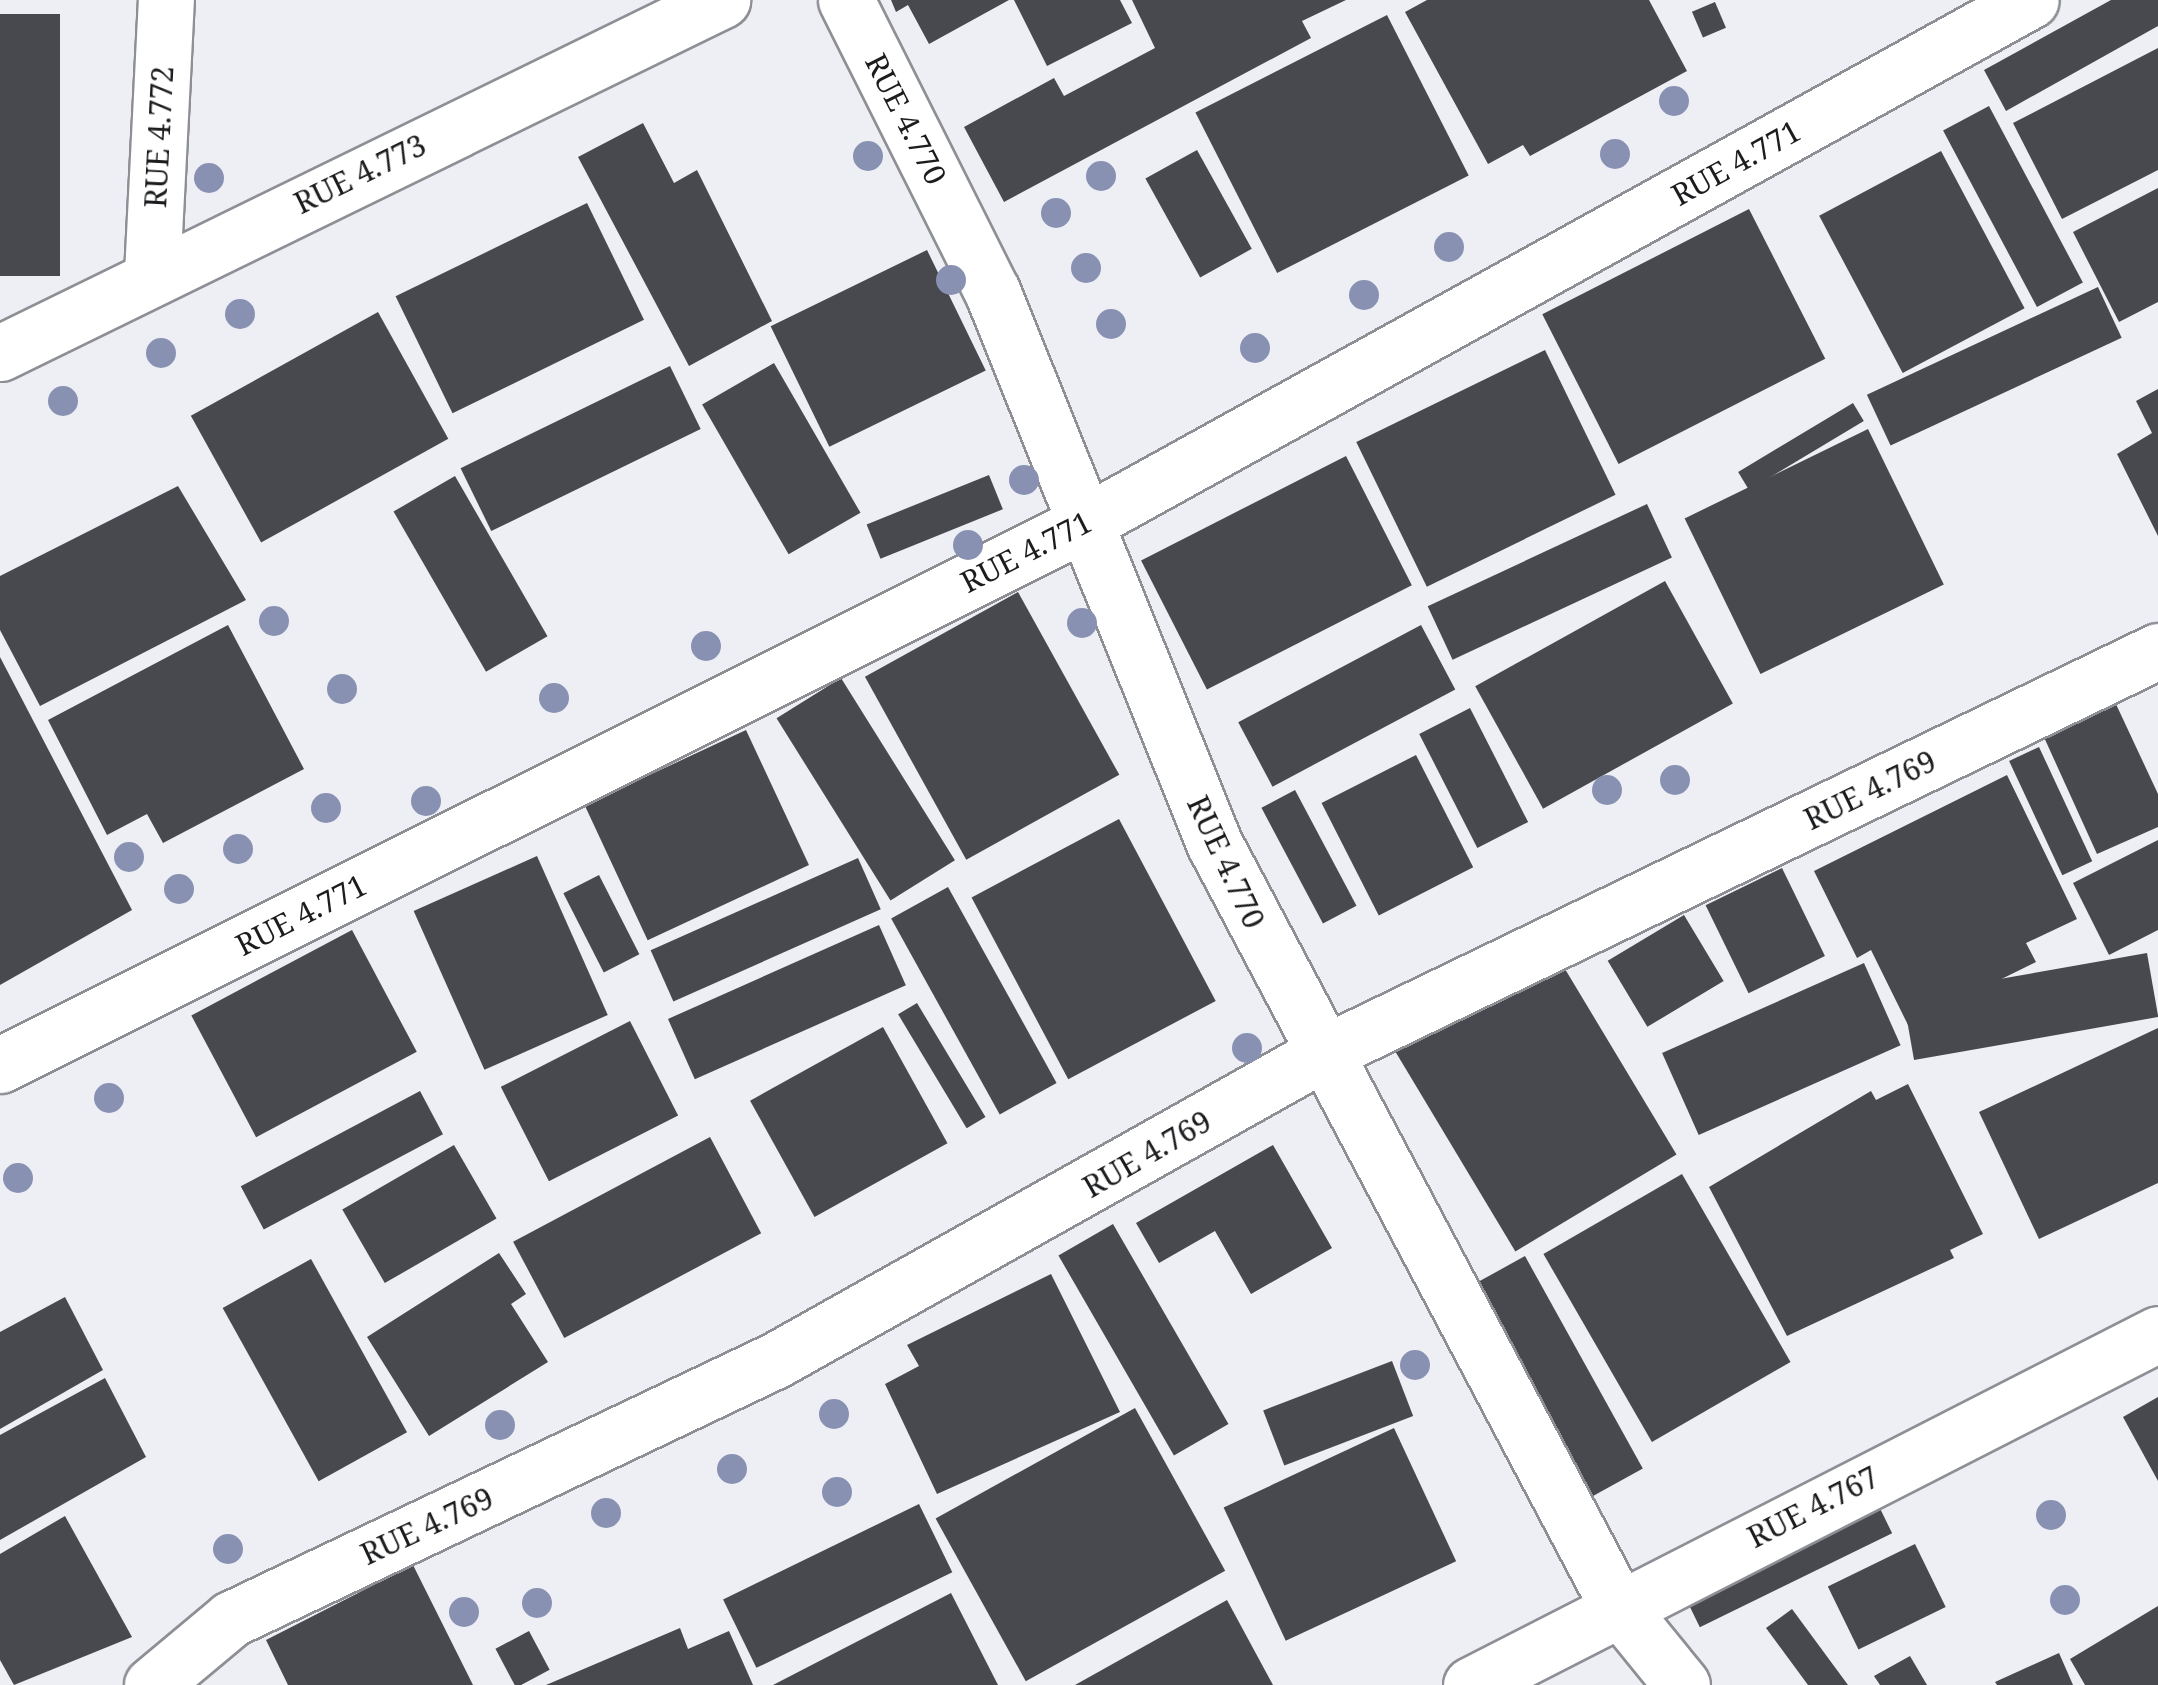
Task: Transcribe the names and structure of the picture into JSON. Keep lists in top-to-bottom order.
{
  "streets": {
    "street": [
      "RUE 4.770",
      "RUE 4.772",
      "RUE 4.771",
      "RUE 4.773",
      "RUE 4.769",
      "RUE 4.767"
    ]
  },
  "crossings": [
    ["RUE 4.770", "RUE 4.771"],
    ["RUE 4.770", "RUE 4.769"],
    ["RUE 4.770", "RUE 4.767"],
    ["RUE 4.772", "RUE 4.773"]
  ]
}
